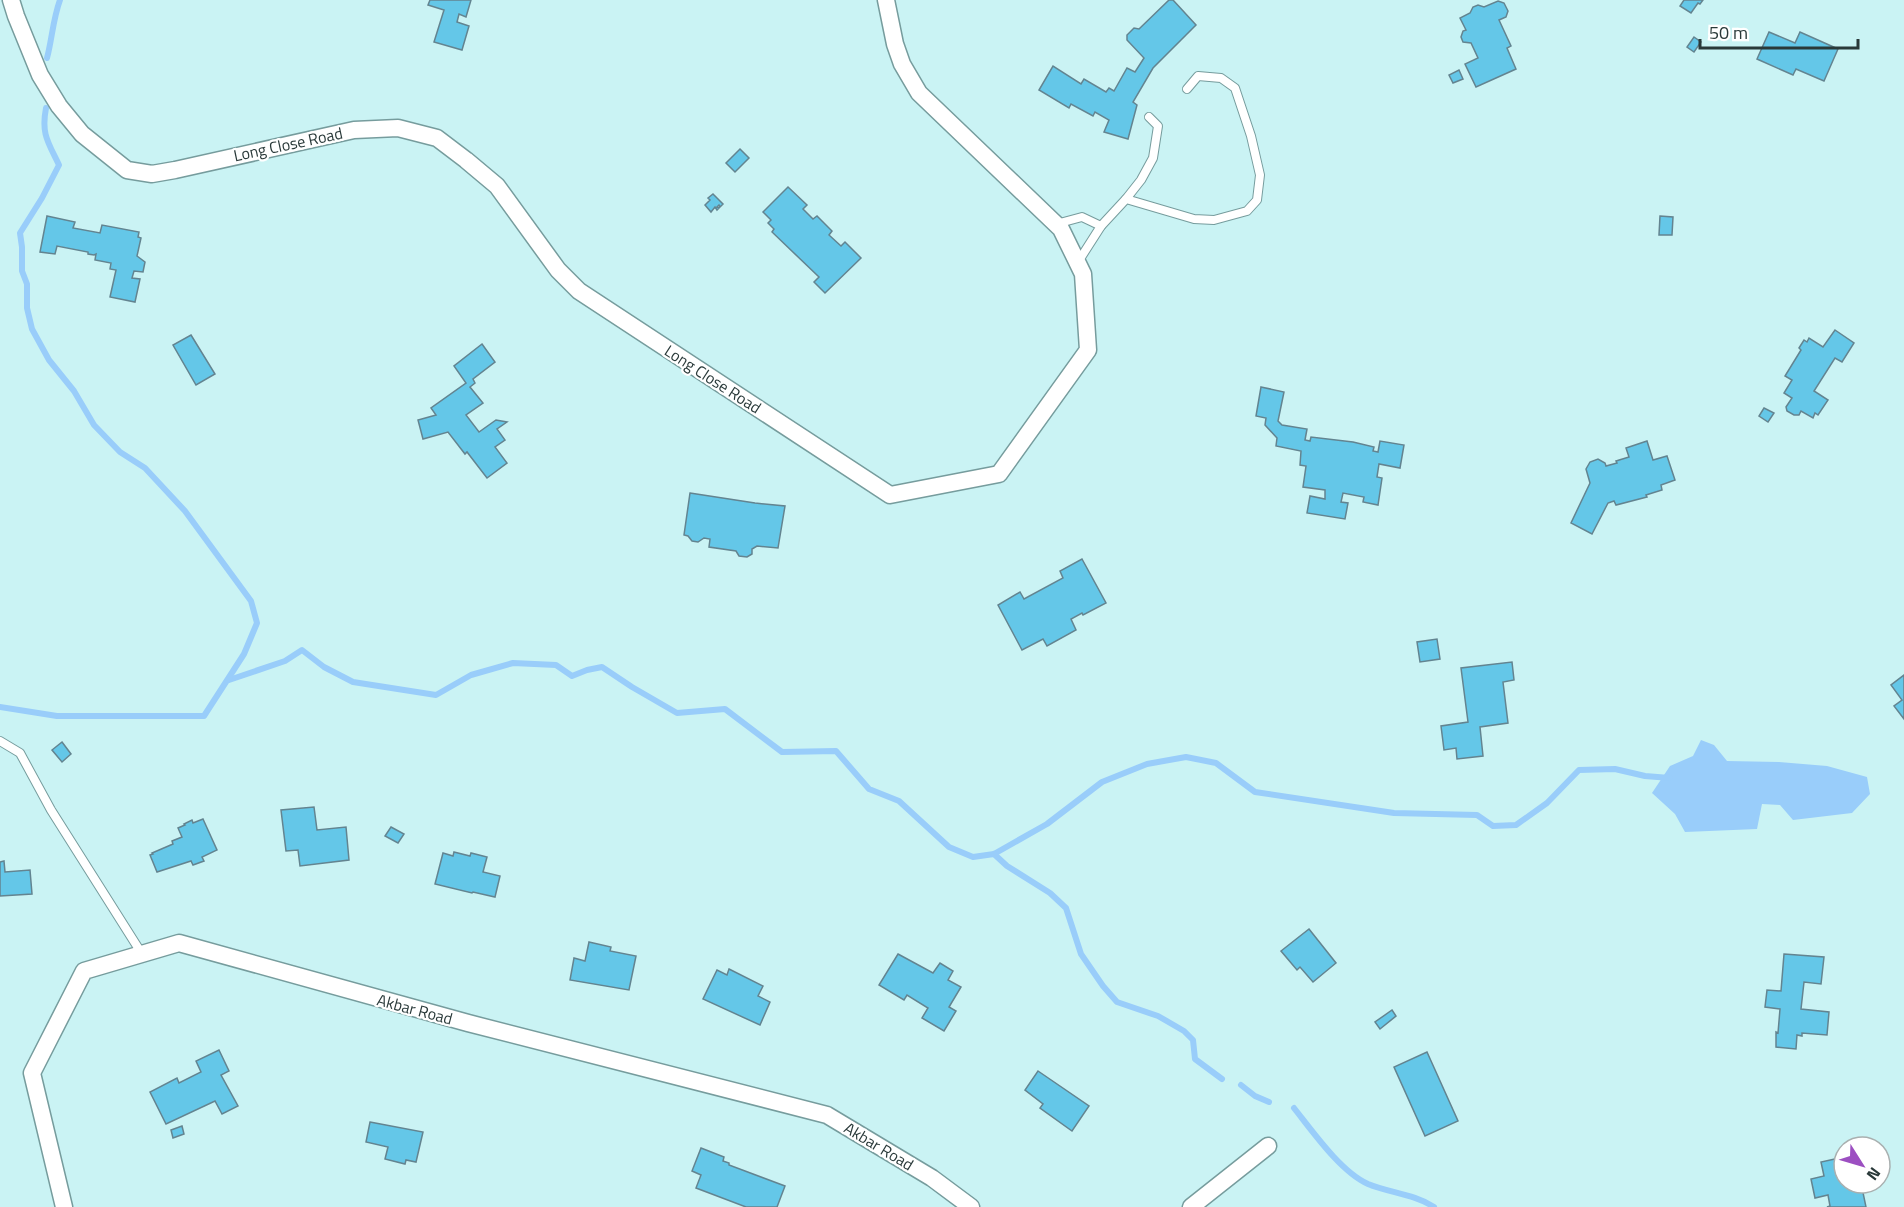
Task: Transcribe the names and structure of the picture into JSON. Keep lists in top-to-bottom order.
{
  "streets": {
    "street": ["Long Close Road", "Akbar Road"]
  },
  "scale_bar": "50 m",
  "north": "bottom right"
}
